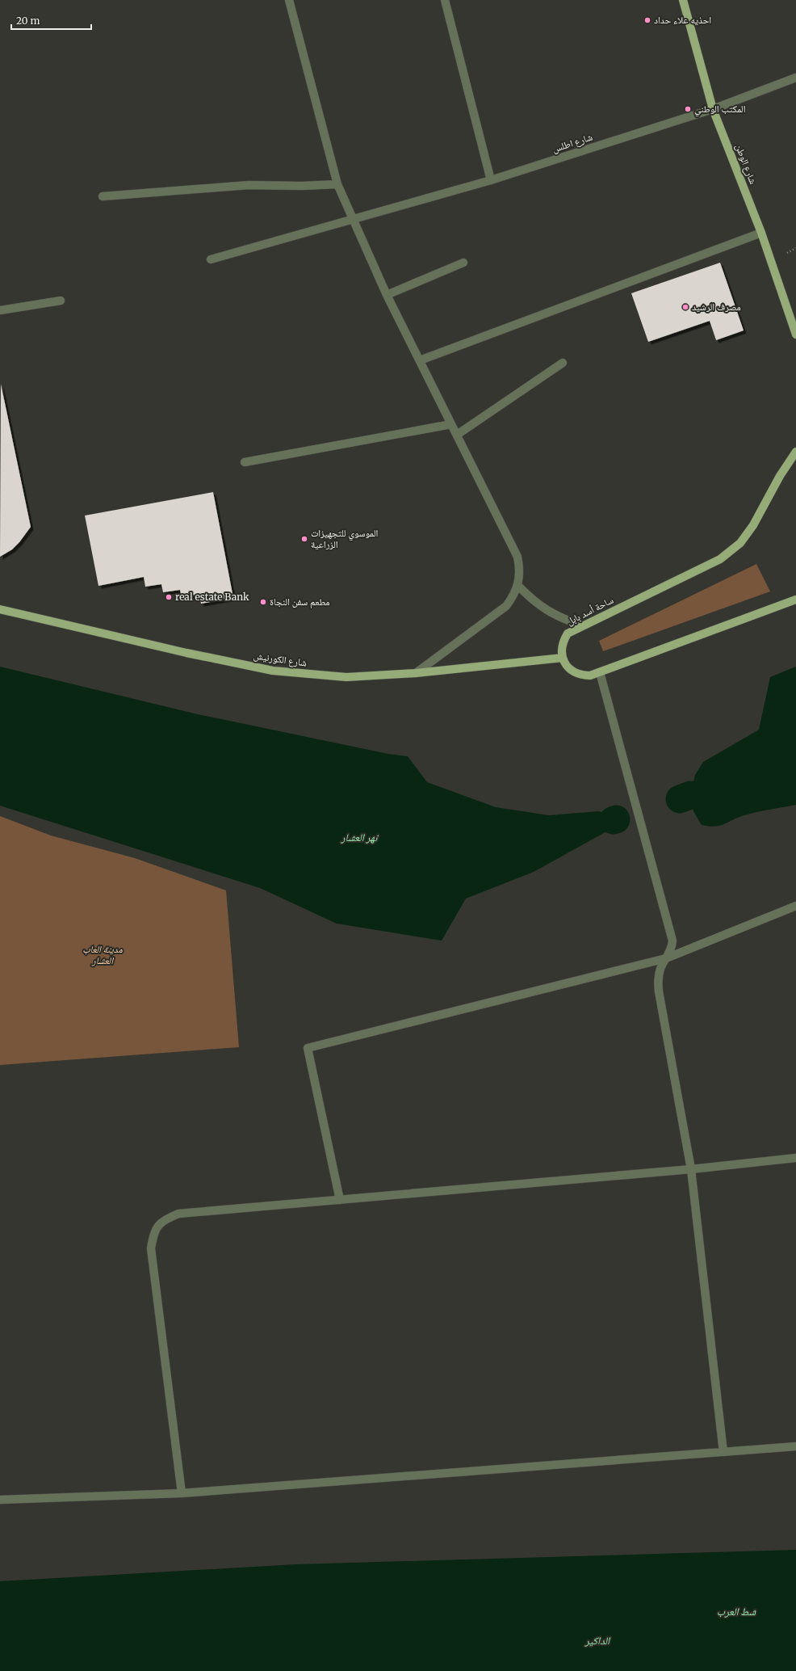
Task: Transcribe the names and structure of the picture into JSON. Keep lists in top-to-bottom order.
{
  "streets": {
    "main road": ["شارع الوطن", "ساحة أسد بابل", "شارع الكورنيش"],
    "street": ["شارع اطلس"]
  },
  "crossings": [
    ["شارع اطلس", "شارع الوطن"],
    ["ساحة أسد بابل", "شارع الكورنيش"]
  ],
  "water": ["نهر العشار", "شط العرب", "الداكير"],
  "parks": ["مدينة العاب العشار"],
  "places": [
    "احذيه علاء حداد",
    "المكتب الوطني",
    "مصرف الرشيد",
    "الموسوي للتجهيزات الزراعية",
    "real estate Bank",
    "مطعم سفن النجاة"
  ],
  "scale_bar": "20 m"
}
